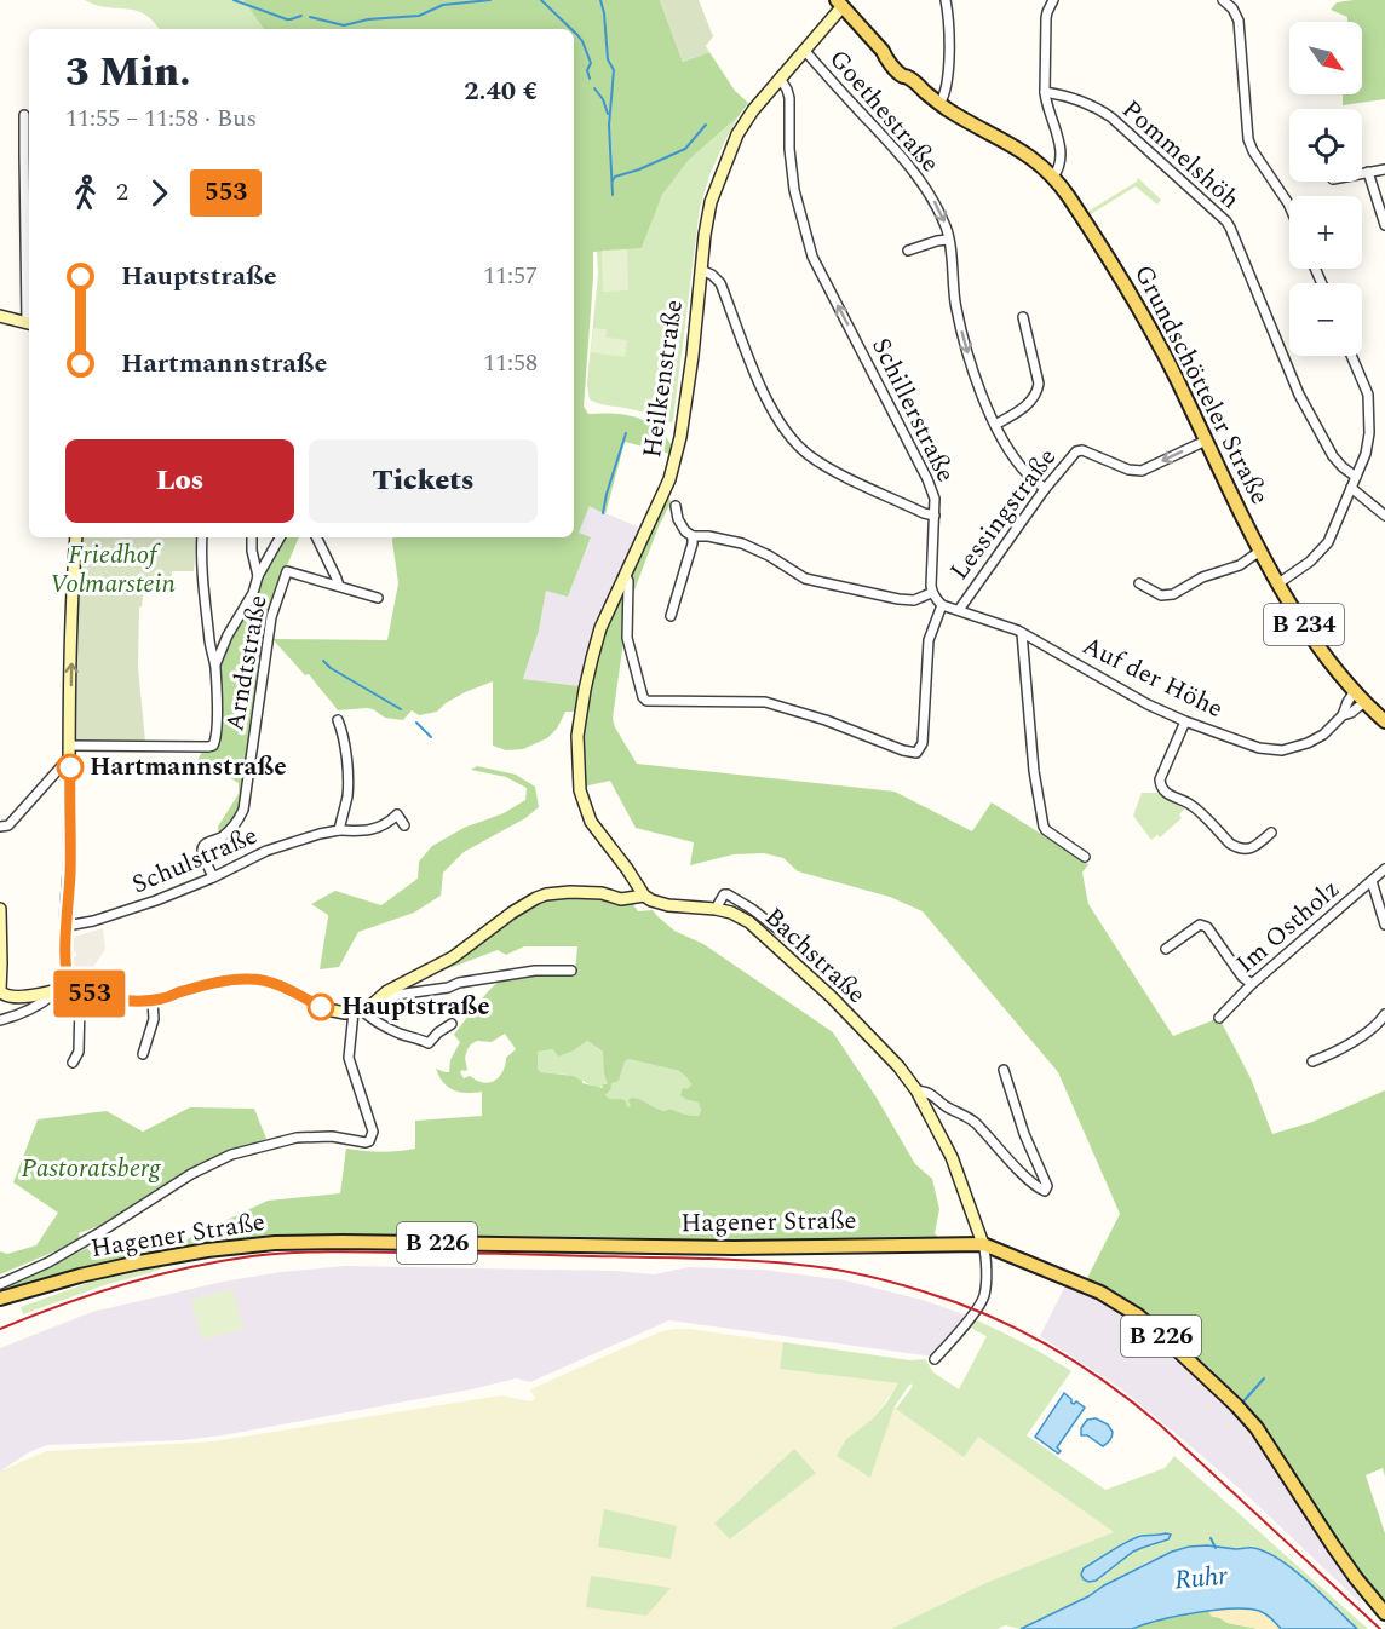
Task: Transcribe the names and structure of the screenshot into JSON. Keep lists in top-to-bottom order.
{
  "streets": {
    "main road": [
      "Grundschötteler Straße",
      "B 234",
      "Hagener Straße",
      "B 226"
    ],
    "street": [
      "Goethestraße",
      "Pommelshöh",
      "Heilkenstraße",
      "Schillerstraße",
      "Lessingstraße",
      "Arndtstraße",
      "Auf der Höhe",
      "Schulstraße",
      "Im Ostholz",
      "Bachstraße"
    ]
  },
  "crossings": [
    ["Goethestraße", "Heilkenstraße"],
    ["Goethestraße", "Lessingstraße"],
    ["Heilkenstraße", "Grundschötteler Straße"],
    ["Heilkenstraße", "Schillerstraße"],
    ["Heilkenstraße", "Bachstraße"],
    ["Grundschötteler Straße", "Lessingstraße"],
    ["Grundschötteler Straße", "Auf der Höhe"],
    ["Lessingstraße", "Auf der Höhe"],
    ["Arndtstraße", "Schulstraße"],
    ["Bachstraße", "Hagener Straße"]
  ],
  "one_way": ["Goethestraße", "Schillerstraße", "Lessingstraße"],
  "water": ["Ruhr"],
  "parks": ["Friedhof Volmarstein", "Pastoratsberg"],
  "places": ["Hartmannstraße", "Hauptstraße"],
  "lines": ["bus line 553"],
  "north": "bottom right",
  "page": {
    "on_map": "553",
    "map_buttons": ["+", "−"],
    "heading": ["3 Min.", "11:55 – 11:58 · Bus", "2.40 €"],
    "legs": ["2", "553"],
    "list": [
      {
        "name": "Hauptstraße",
        "value": "11:57"
      },
      {
        "name": "Hartmannstraße",
        "value": "11:58"
      }
    ],
    "buttons": ["Los", "Tickets"]
  }
}
